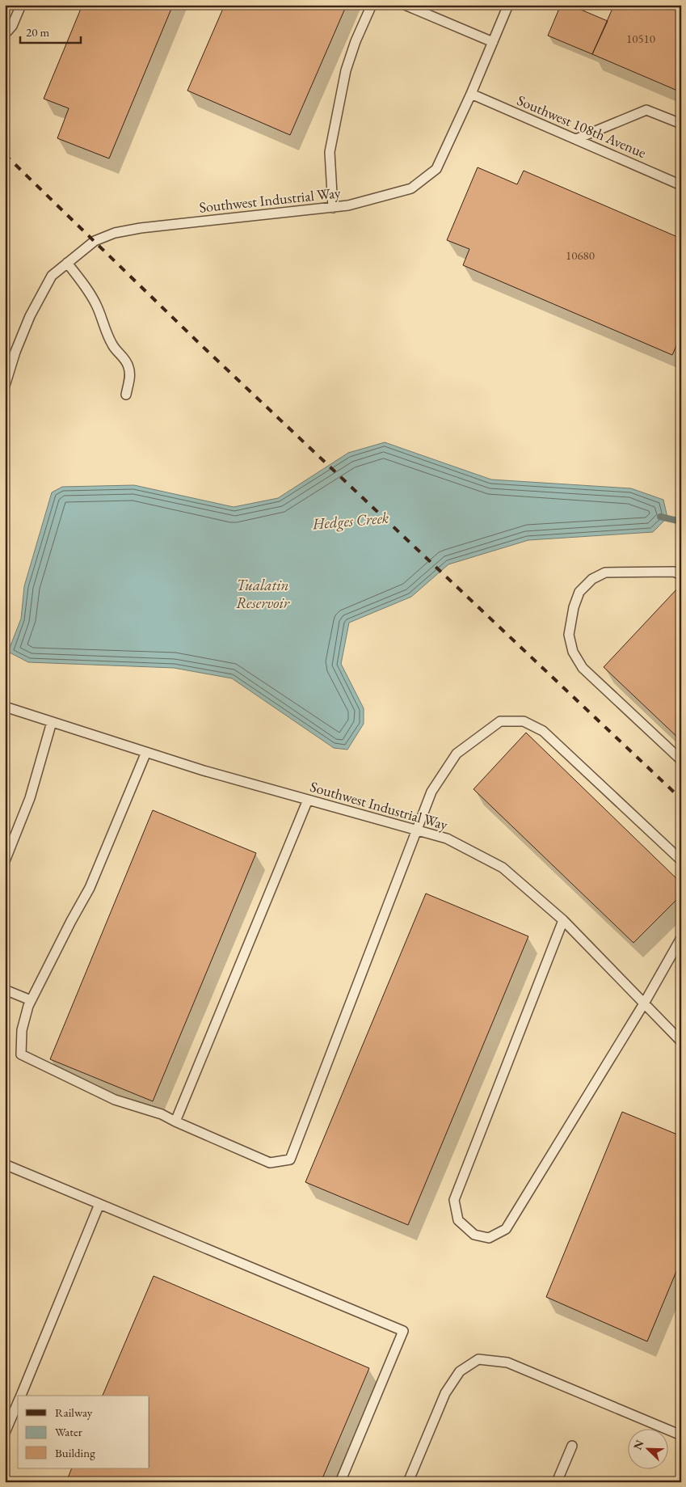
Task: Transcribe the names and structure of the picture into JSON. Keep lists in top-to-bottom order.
{
  "streets": {
    "lane": ["Southwest 108th Avenue", "Southwest Industrial Way"]
  },
  "crossings": [
    ["Southwest 108th Avenue", "Southwest Industrial Way"]
  ],
  "water": ["Hedges Creek", "Tualatin Reservoir"],
  "house_numbers": ["10510", "10680"],
  "legend": ["Railway", "Water", "Building"],
  "scale_bar": "20 m",
  "north": "top left"
}
